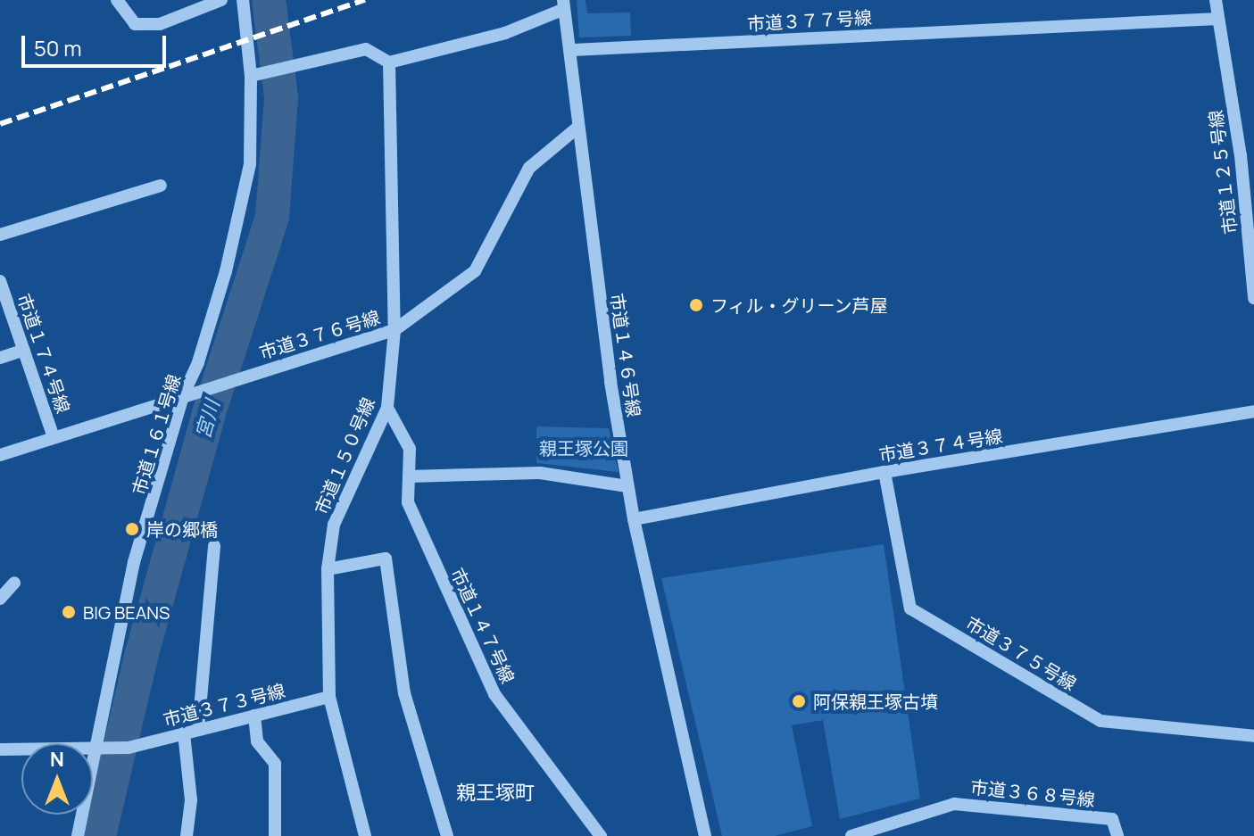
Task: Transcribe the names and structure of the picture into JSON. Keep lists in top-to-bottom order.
{
  "streets": {
    "street": [
      "市道３７７号線",
      "市道１２５号線",
      "市道３７６号線",
      "市道１７４号線",
      "市道１４６号線",
      "市道１６１号線",
      "市道３７４号線",
      "市道１５０号線",
      "市道１４７号線",
      "市道３７５号線",
      "市道３７３号線",
      "市道３６８号線"
    ]
  },
  "crossings": [
    ["市道３７７号線", "市道１２５号線"],
    ["市道３７７号線", "市道１４６号線"],
    ["市道３７６号線", "市道１４６号線"],
    ["市道３７６号線", "市道１６１号線"],
    ["市道３７６号線", "市道１５０号線"],
    ["市道１４６号線", "市道３７４号線"],
    ["市道１６１号線", "市道３７３号線"],
    ["市道３７４号線", "市道３７５号線"],
    ["市道１５０号線", "市道１４７号線"],
    ["市道１５０号線", "市道３７３号線"]
  ],
  "districts": ["親王塚町"],
  "water": ["宮川"],
  "parks": ["親王塚公園"],
  "places": [
    "フィル・グリーン芦屋",
    "岸の郷橋",
    "BIG BEANS",
    "阿保親王塚古墳"
  ],
  "scale_bar": "50 m",
  "north": "top"
}
